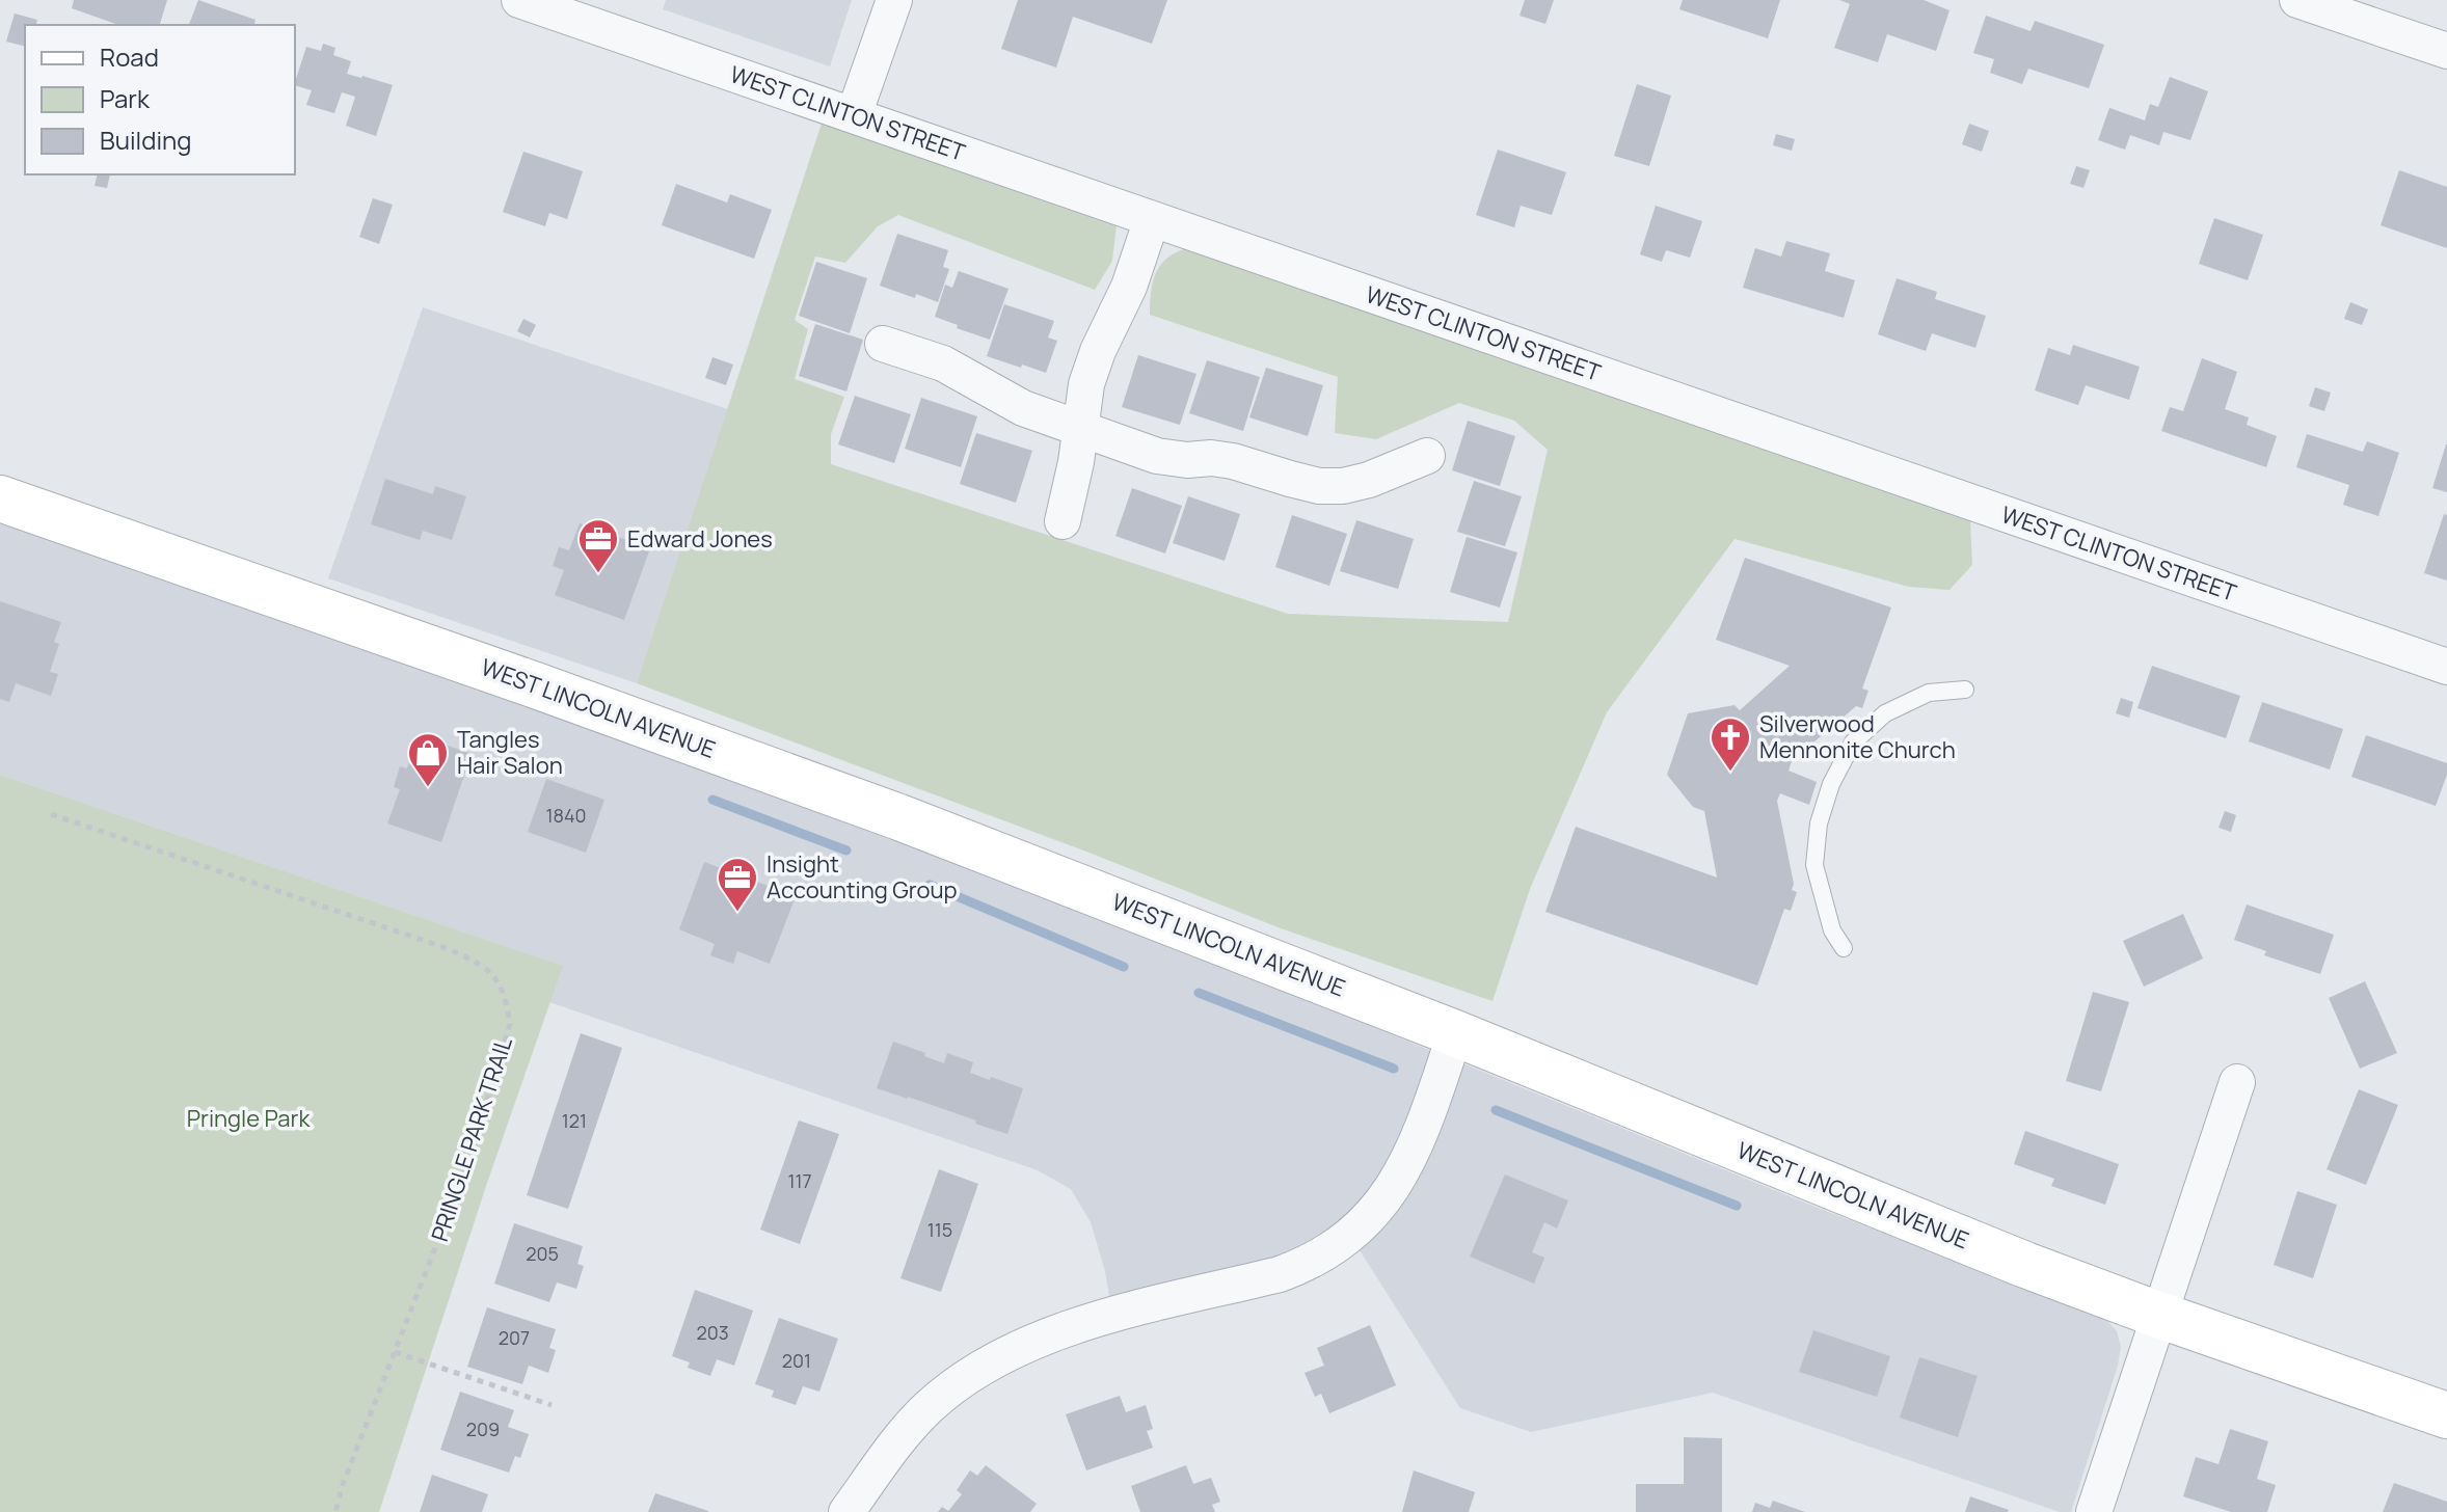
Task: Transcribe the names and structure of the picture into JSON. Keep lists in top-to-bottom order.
{
  "streets": {
    "street": ["WEST CLINTON STREET", "WEST LINCOLN AVENUE"],
    "path": ["PRINGLE PARK TRAIL"]
  },
  "parks": ["Pringle Park"],
  "places": {
    "office": ["Edward Jones", "Insight Accounting Group"],
    "church": ["Silverwood Mennonite Church"],
    "shop": ["Tangles Hair Salon"]
  },
  "house_numbers": [
    "1840",
    "121",
    "117",
    "115",
    "205",
    "203",
    "207",
    "201",
    "209"
  ],
  "legend": ["Road", "Park", "Building"]
}
